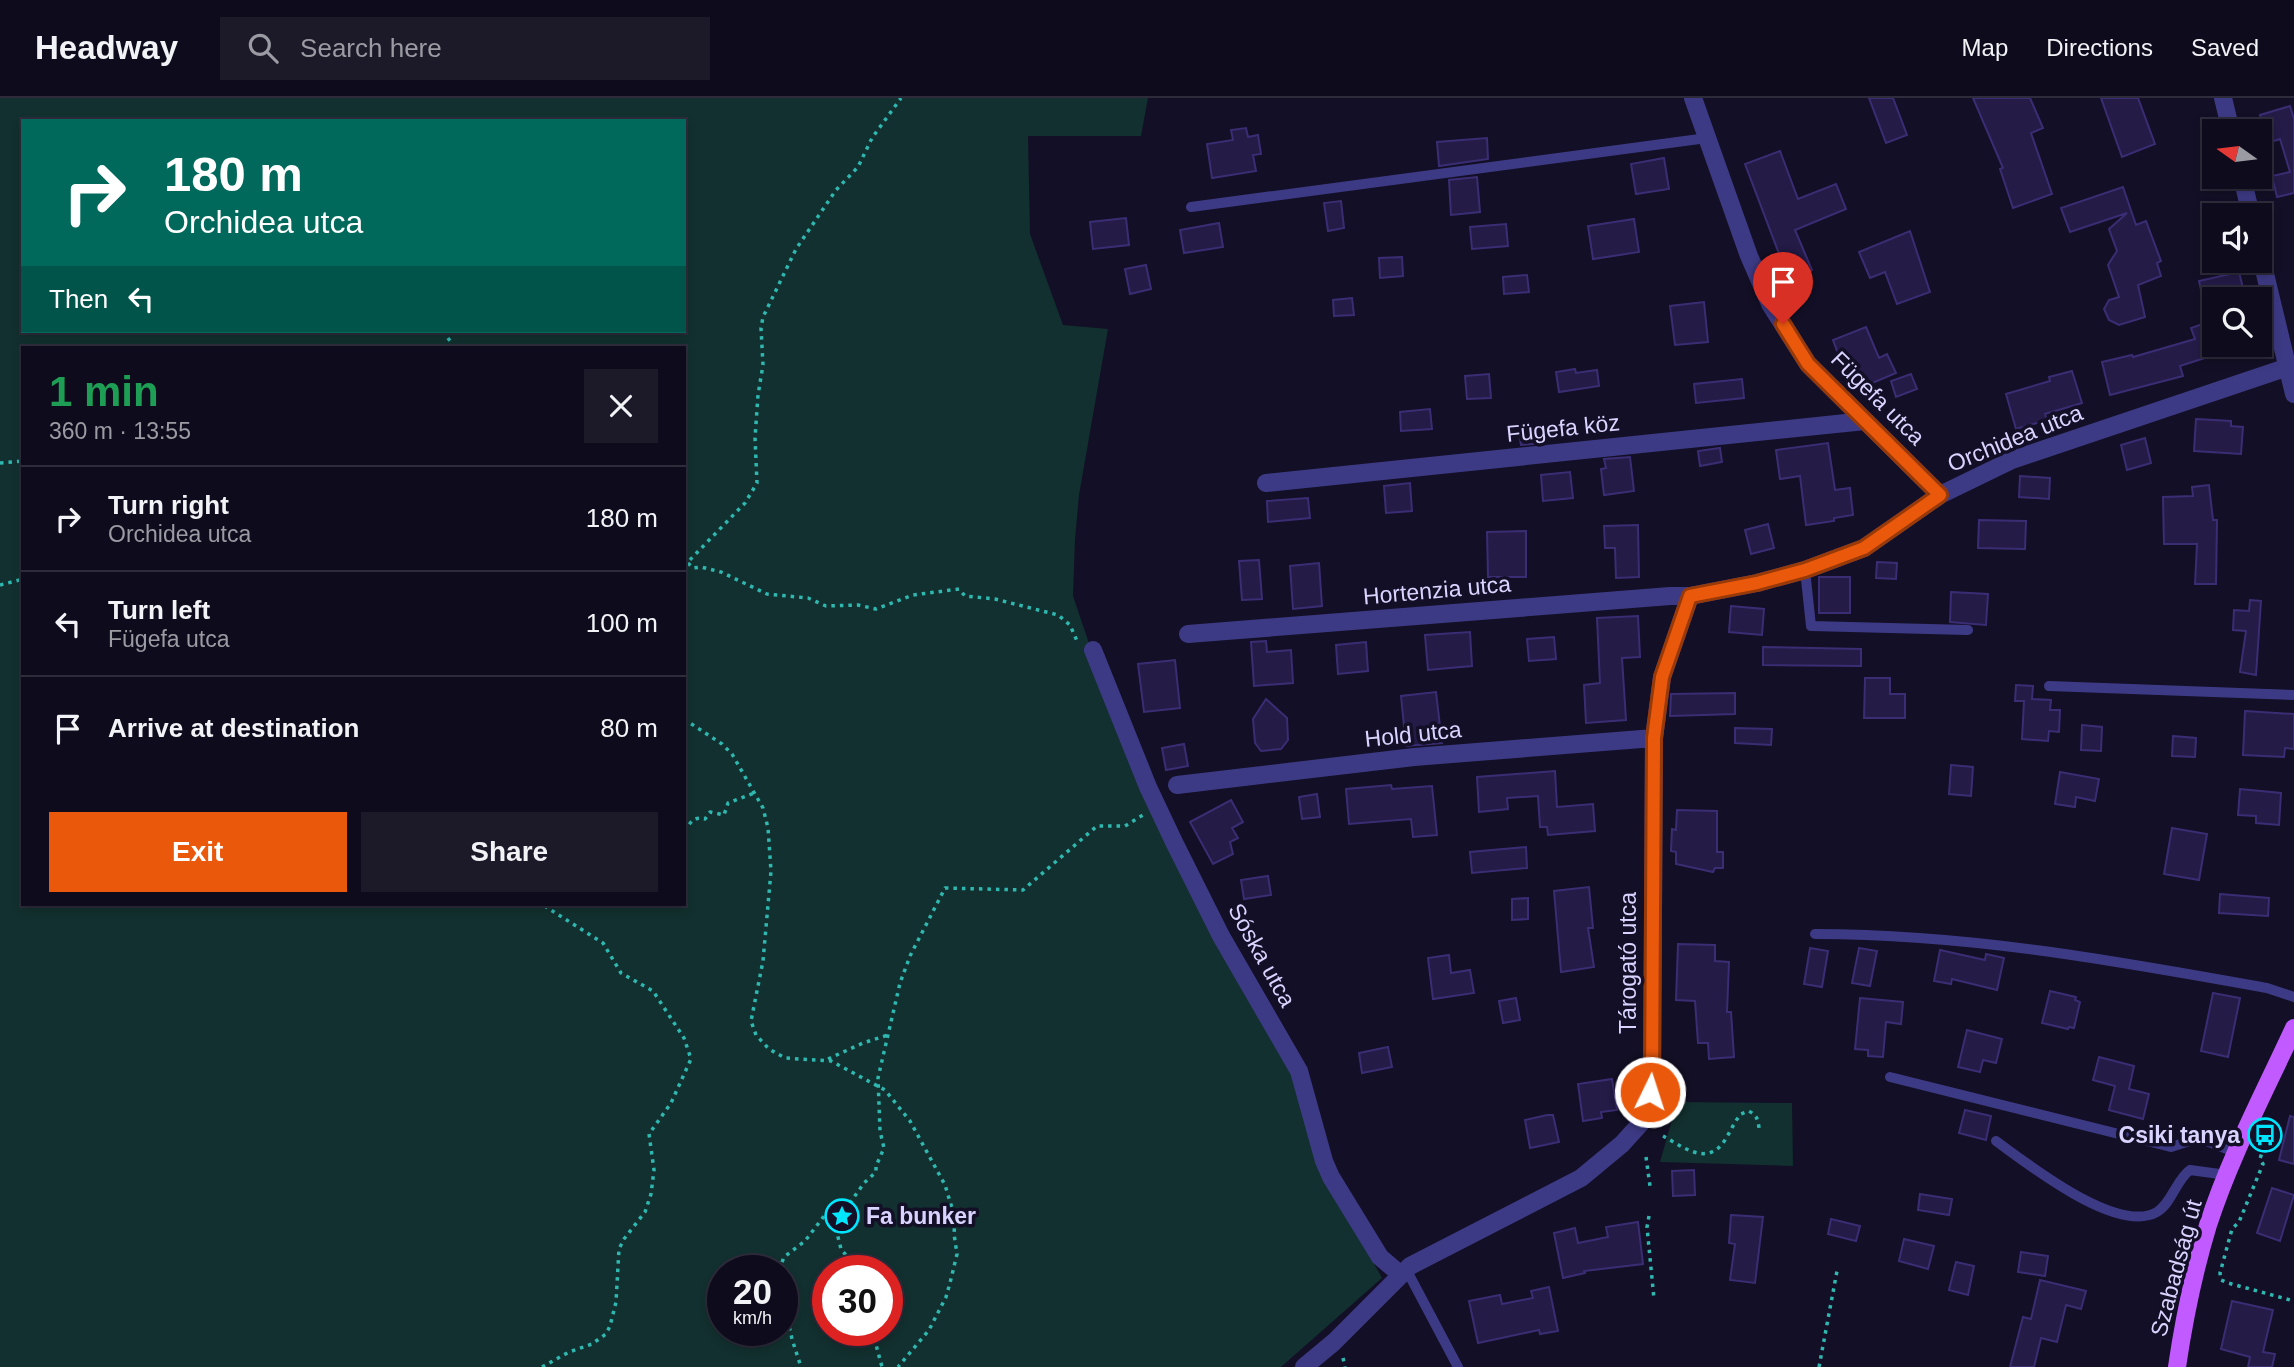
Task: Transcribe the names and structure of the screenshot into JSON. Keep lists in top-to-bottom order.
{
  "streets": {
    "main road": ["Szabadság út"],
    "street": [
      "Fügefa utca",
      "Fügefa köz",
      "Orchidea utca",
      "Hortenzia utca",
      "Hold utca",
      "Sóska utca",
      "Tárogató utca"
    ]
  },
  "crossings": [
    ["Fügefa utca", "Fügefa köz"],
    ["Fügefa utca", "Orchidea utca"],
    ["Orchidea utca", "Hortenzia utca"],
    ["Orchidea utca", "Tárogató utca"],
    ["Hortenzia utca", "Tárogató utca"],
    ["Hold utca", "Tárogató utca"],
    ["Sóska utca", "Tárogató utca"]
  ],
  "places": {
    "bus stop": ["Csiki tanya"],
    "place": ["Fa bunker"]
  },
  "north": "left",
  "page": {
    "header": "Headway",
    "search": "Search here",
    "nav": ["Map", "Directions", "Saved"],
    "turn": ["180 m", "Orchidea utca"],
    "then": "Then",
    "heading": ["1 min", "360 m · 13:55"],
    "list": [
      {
        "name": "Turn right",
        "note": "Orchidea utca",
        "value": "180 m"
      },
      {
        "name": "Turn left",
        "note": "Fügefa utca",
        "value": "100 m"
      },
      {
        "name": "Arrive at destination",
        "value": "80 m"
      }
    ],
    "buttons": ["Exit", "Share"],
    "speed": "20 km/h",
    "limit": "30"
  }
}
